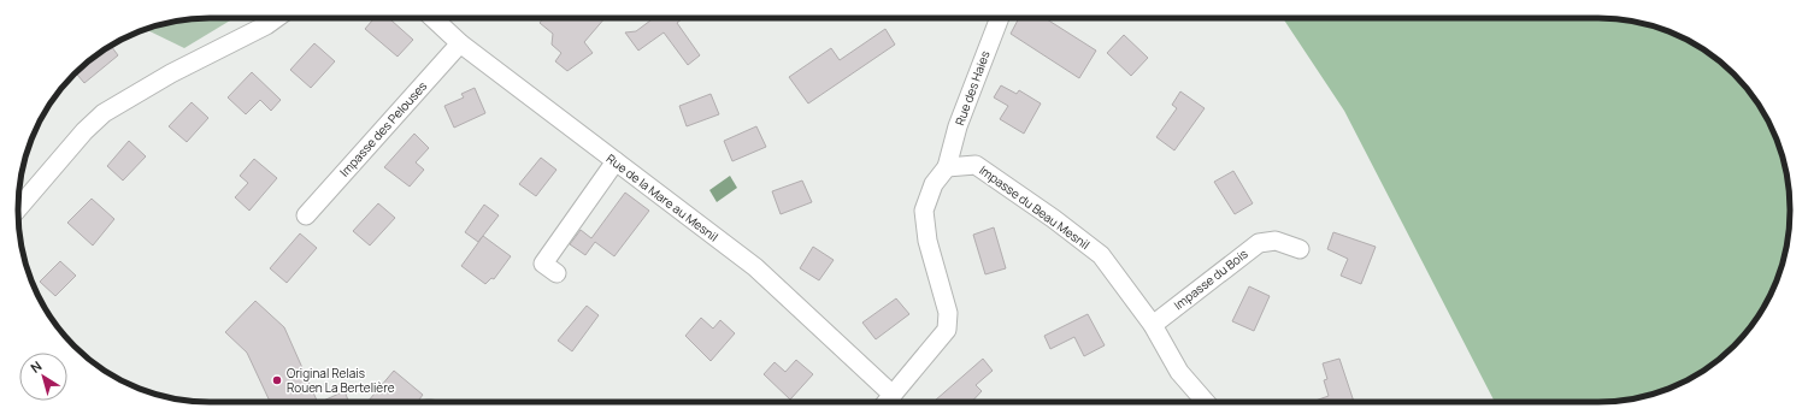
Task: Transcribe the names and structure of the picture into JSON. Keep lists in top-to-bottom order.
{
  "streets": {
    "street": [
      "Rue des Haies",
      "Impasse des Pelouses",
      "Rue de la Mare au Mesnil",
      "Impasse du Beau Mesnil",
      "Impasse du Bois"
    ]
  },
  "crossings": [
    ["Rue des Haies", "Impasse du Beau Mesnil"],
    ["Impasse des Pelouses", "Rue de la Mare au Mesnil"],
    ["Impasse du Beau Mesnil", "Impasse du Bois"]
  ],
  "places": ["Original Relais Rouen La Bertelière"],
  "north": "top left"
}
